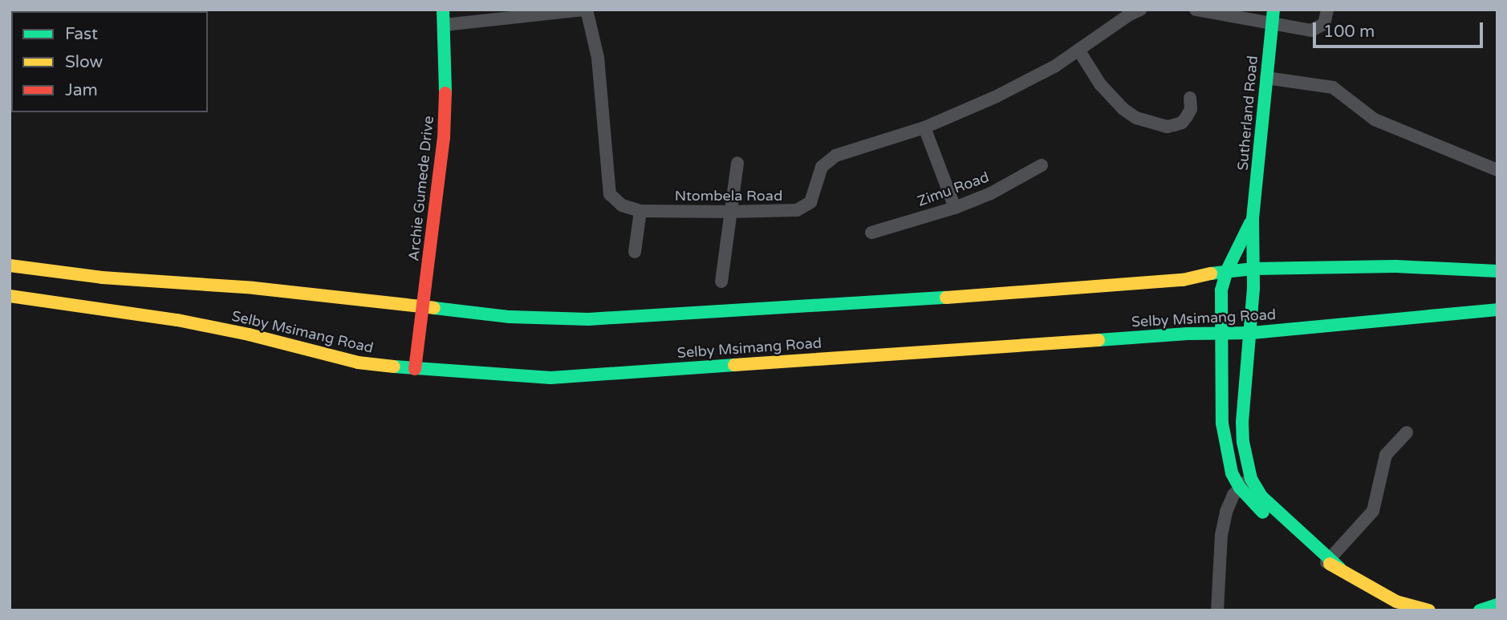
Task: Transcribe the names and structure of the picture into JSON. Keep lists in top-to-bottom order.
{
  "streets": {
    "main road": ["Sutherland Road", "Archie Gumede Drive", "Selby Msimang Road"],
    "street": ["Zimu Road", "Ntombela Road"]
  },
  "crossings": [
    ["Archie Gumede Drive", "Selby Msimang Road"]
  ],
  "legend": ["Fast", "Slow", "Jam"],
  "scale_bar": "100 m"
}
